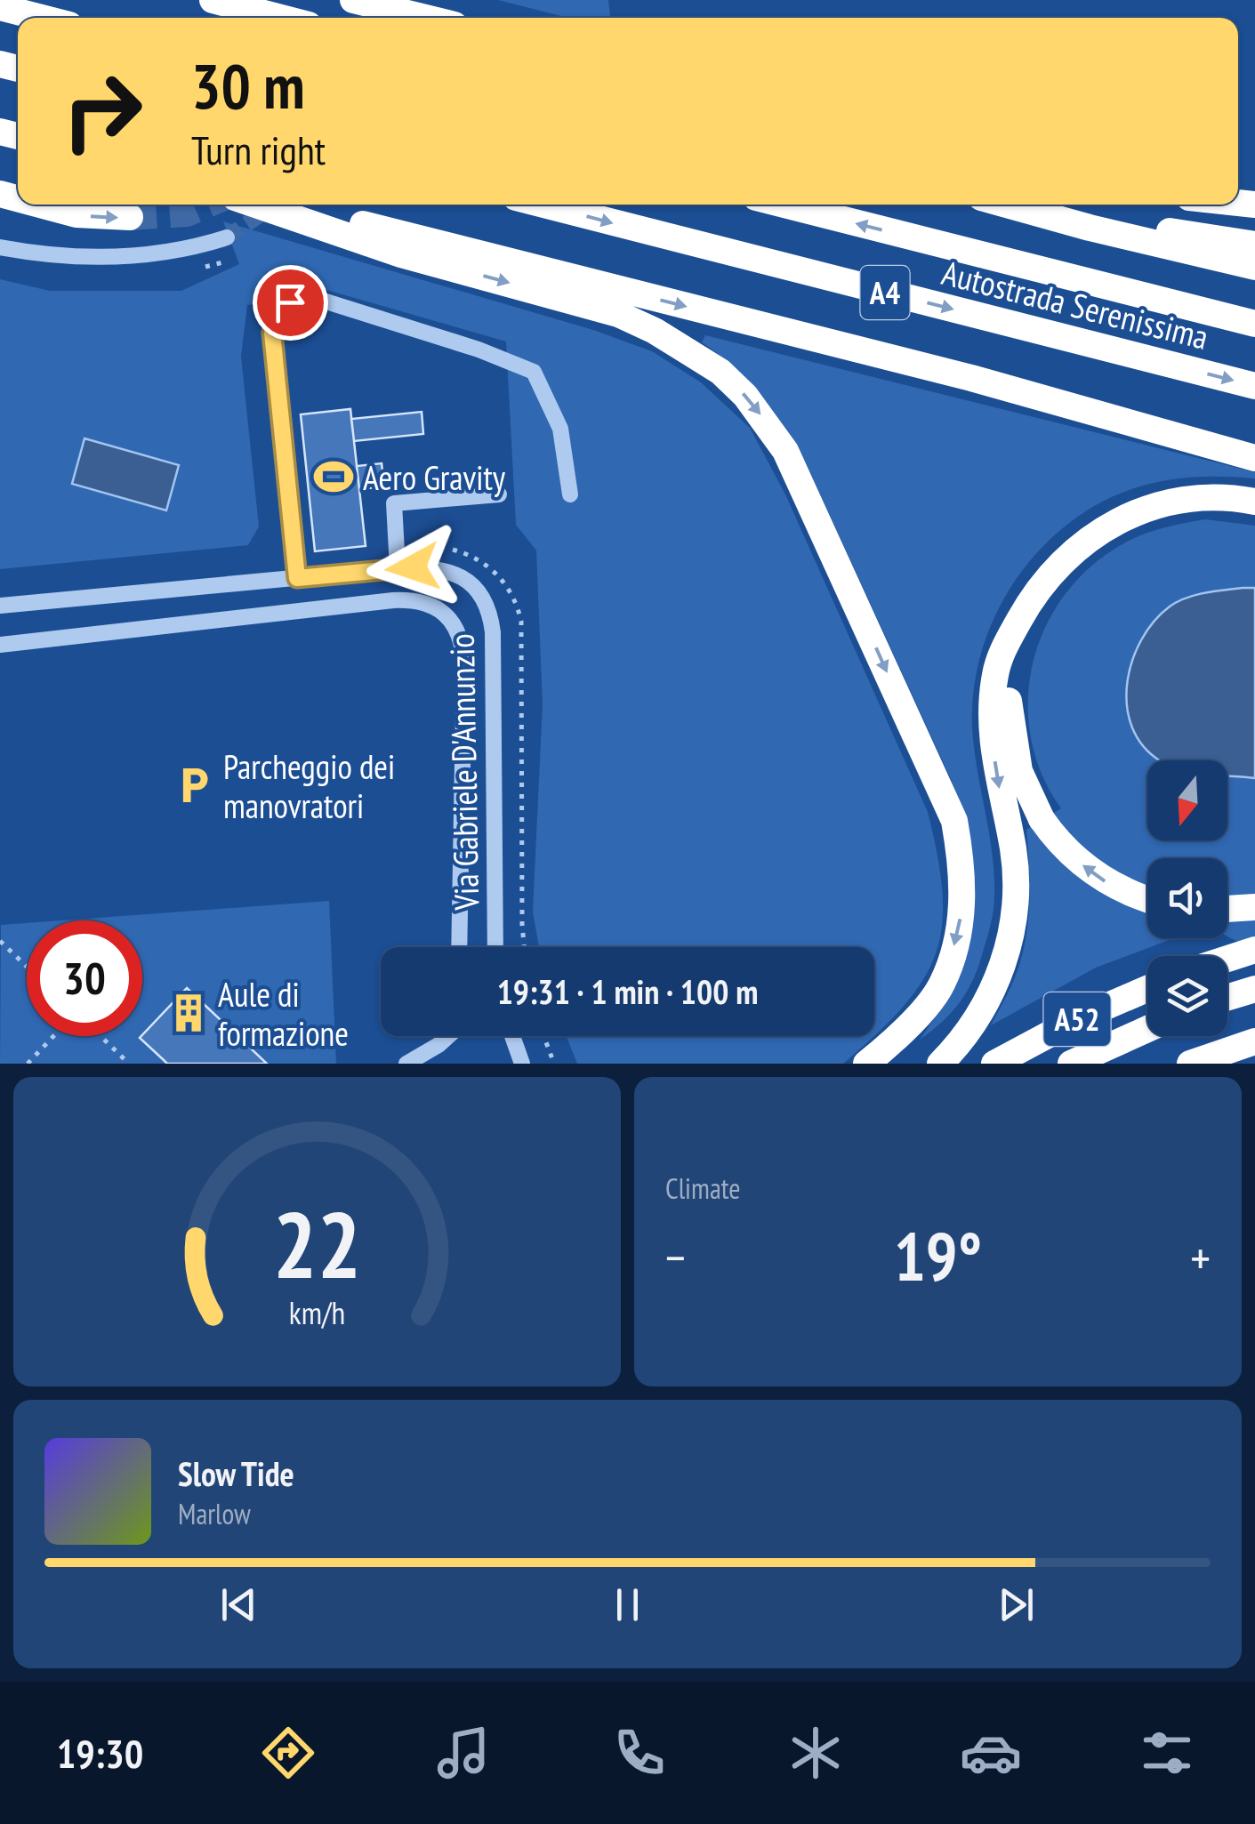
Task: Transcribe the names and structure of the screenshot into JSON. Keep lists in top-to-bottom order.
{
  "streets": {
    "highway": ["A4", "Autostrada Serenissima", "A52"],
    "street": ["Via Gabriele D'Annunzio"]
  },
  "places": {
    "sports": ["Aero Gravity"],
    "parking": ["Parcheggio dei manovratori"],
    "building": ["Aule di formazione"]
  },
  "north": "bottom",
  "page": {
    "turn": ["30 m", "Turn right"],
    "limit": "30",
    "trip": "19:31 · 1 min · 100 m",
    "tile": "Climate",
    "heat": ["−", "19°", "+"],
    "song": ["Slow Tide", "Marlow"],
    "tabs": "19:30",
    "gauge": ["22", "km/h"]
  }
}
